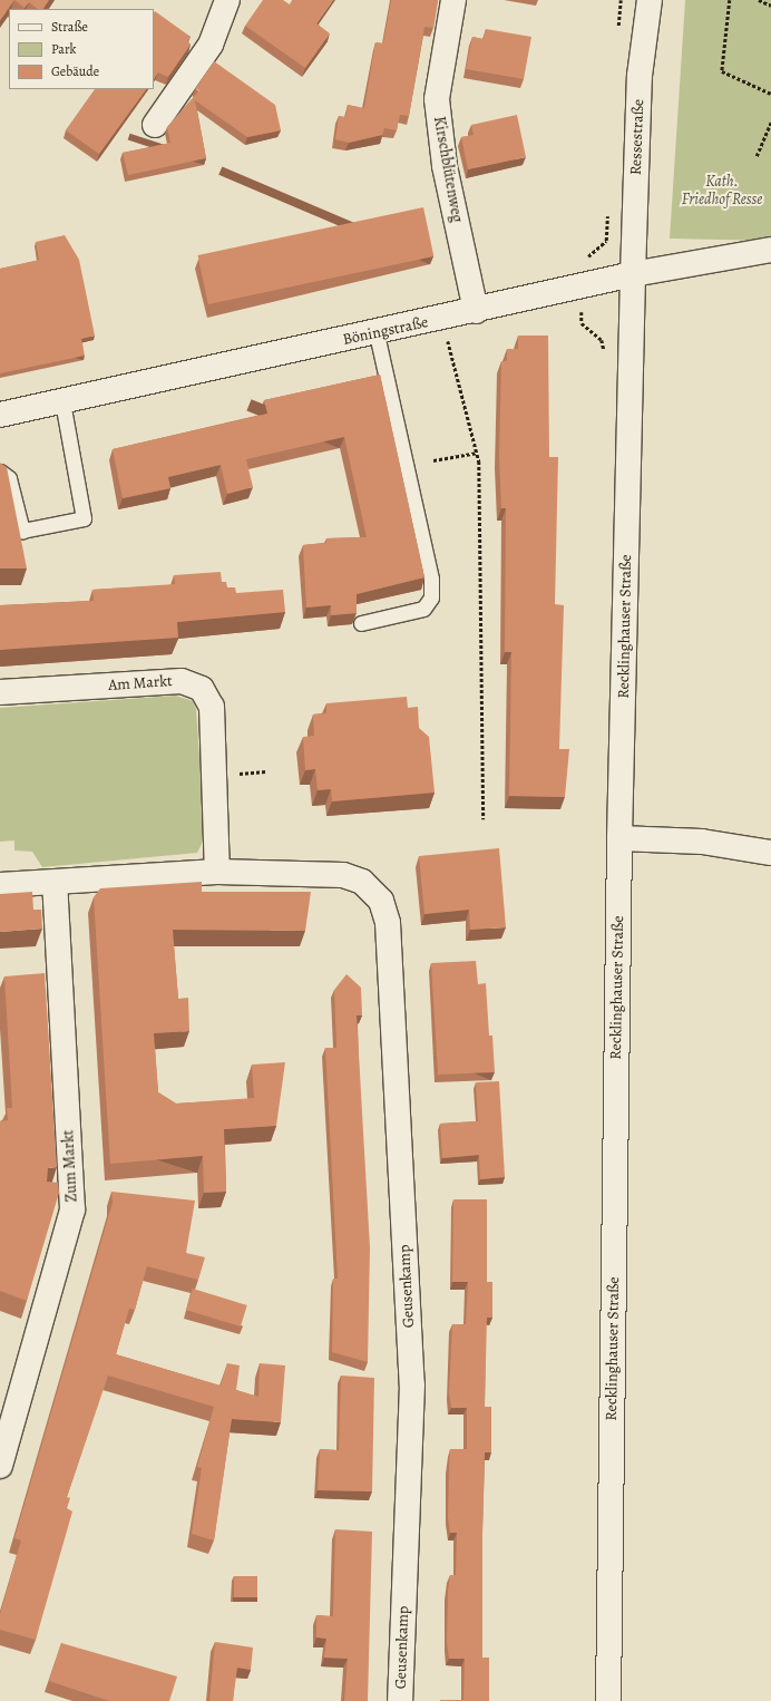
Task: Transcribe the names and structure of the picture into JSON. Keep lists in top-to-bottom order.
{
  "streets": {
    "street": [
      "Ressestraße",
      "Kirschblütenweg",
      "Böningstraße",
      "Recklinghauser Straße",
      "Am Markt",
      "Zum Markt",
      "Geusenkamp"
    ]
  },
  "crossings": [
    ["Ressestraße", "Böningstraße"],
    ["Ressestraße", "Recklinghauser Straße"],
    ["Kirschblütenweg", "Böningstraße"],
    ["Böningstraße", "Recklinghauser Straße"],
    ["Am Markt", "Geusenkamp"]
  ],
  "parks": ["Kath. Friedhof Resse"],
  "legend": ["Straße", "Park", "Gebäude"]
}
